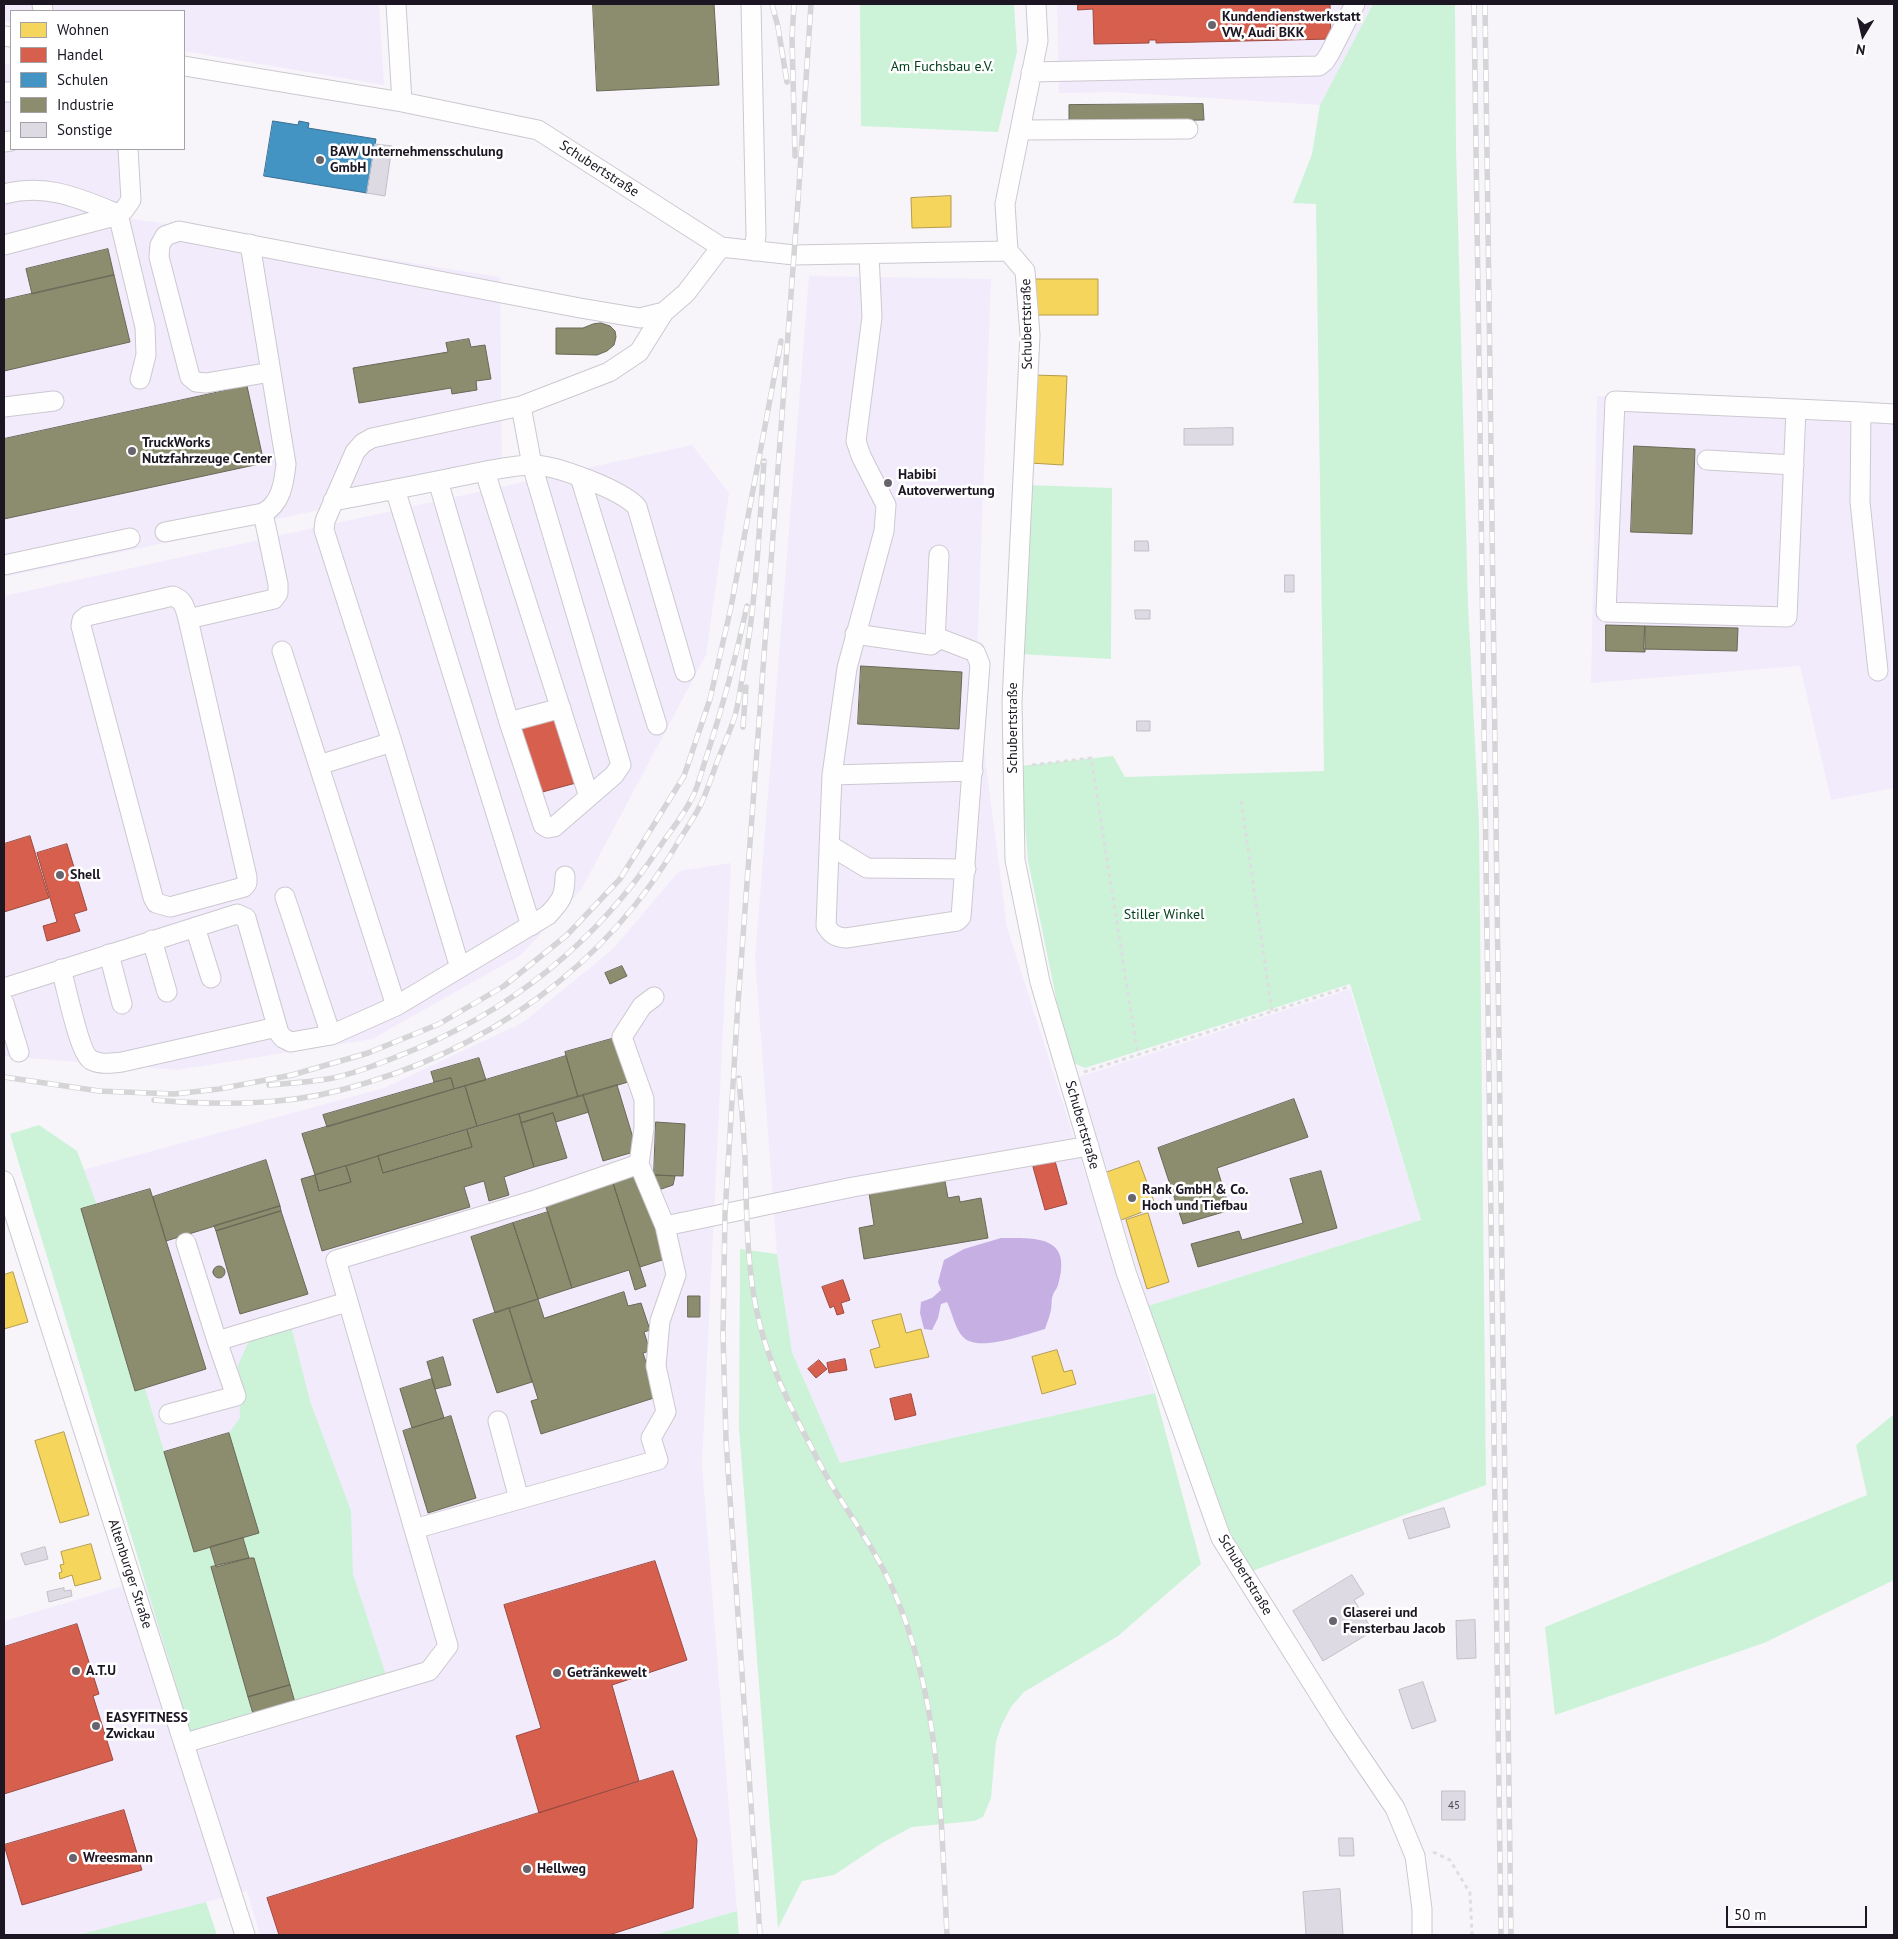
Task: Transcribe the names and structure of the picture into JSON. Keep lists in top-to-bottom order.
{
  "streets": {
    "street": ["Schubertstraße", "Altenburger Straße"]
  },
  "parks": ["Am Fuchsbau e.V.", "Stiller Winkel"],
  "places": [
    "Kundendienstwerkstatt VW, Audi BKK",
    "BAW Unternehmensschulung GmbH",
    "TruckWorks Nutzfahrzeuge Center",
    "Habibi Autoverwertung",
    "Shell",
    "Rank GmbH & Co. Hoch und Tiefbau",
    "Glaserei und Fensterbau Jacob",
    "A.T.U",
    "Getränkewelt",
    "EASYFITNESS Zwickau",
    "Wreesmann",
    "Hellweg"
  ],
  "house_numbers": ["45"],
  "legend": [
    "Wohnen",
    "Handel",
    "Schulen",
    "Industrie",
    "Sonstige"
  ],
  "scale_bar": "50 m",
  "north": "bottom"
}
